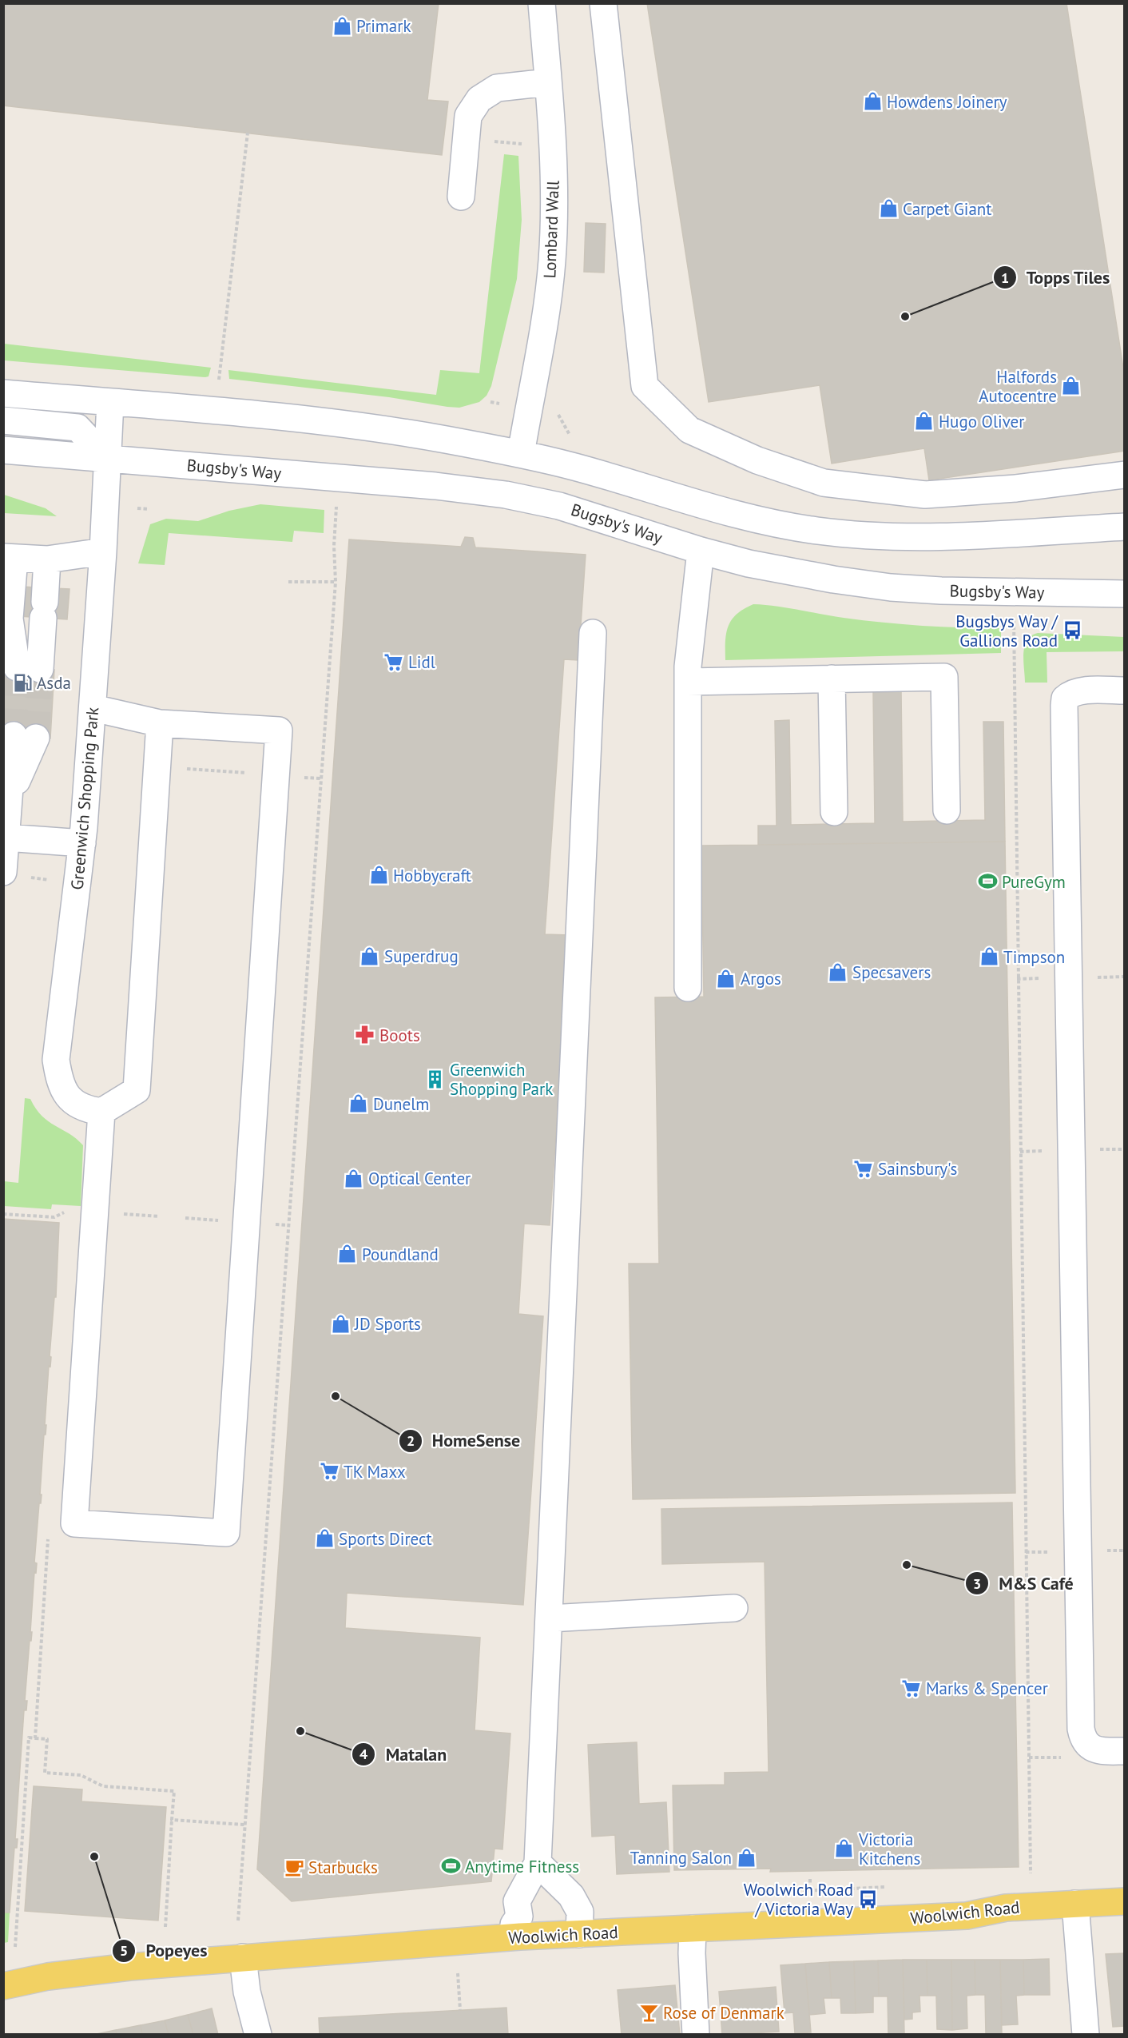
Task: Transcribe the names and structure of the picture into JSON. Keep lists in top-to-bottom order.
{
  "streets": {
    "main road": ["Woolwich Road"],
    "street": ["Lombard Wall", "Bugsby's Way", "Greenwich Shopping Park"]
  },
  "crossings": [
    ["Bugsby's Way", "Greenwich Shopping Park"]
  ],
  "places": {
    "shop": [
      "Primark",
      "Howdens Joinery",
      "Carpet Giant",
      "Halfords Autocentre",
      "Hugo Oliver",
      "Hobbycraft",
      "Superdrug",
      "Timpson",
      "Specsavers",
      "Argos",
      "Dunelm",
      "Optical Center",
      "Poundland",
      "JD Sports",
      "Sports Direct",
      "Victoria Kitchens",
      "Tanning Salon"
    ],
    "other": [
      "Topps Tiles",
      "HomeSense",
      "M&S Café",
      "Matalan",
      "Popeyes"
    ],
    "bus stop": ["Bugsbys Way / Gallions Road", "Woolwich Road / Victoria Way"],
    "supermarket": [
      "Lidl",
      "Sainsbury's",
      "TK Maxx",
      "Marks & Spencer"
    ],
    "fuel station": ["Asda"],
    "sports": ["PureGym", "Anytime Fitness"],
    "pharmacy": ["Boots"],
    "building": ["Greenwich Shopping Park"],
    "cafe": ["Starbucks"],
    "bar": ["Rose of Denmark"]
  }
}
